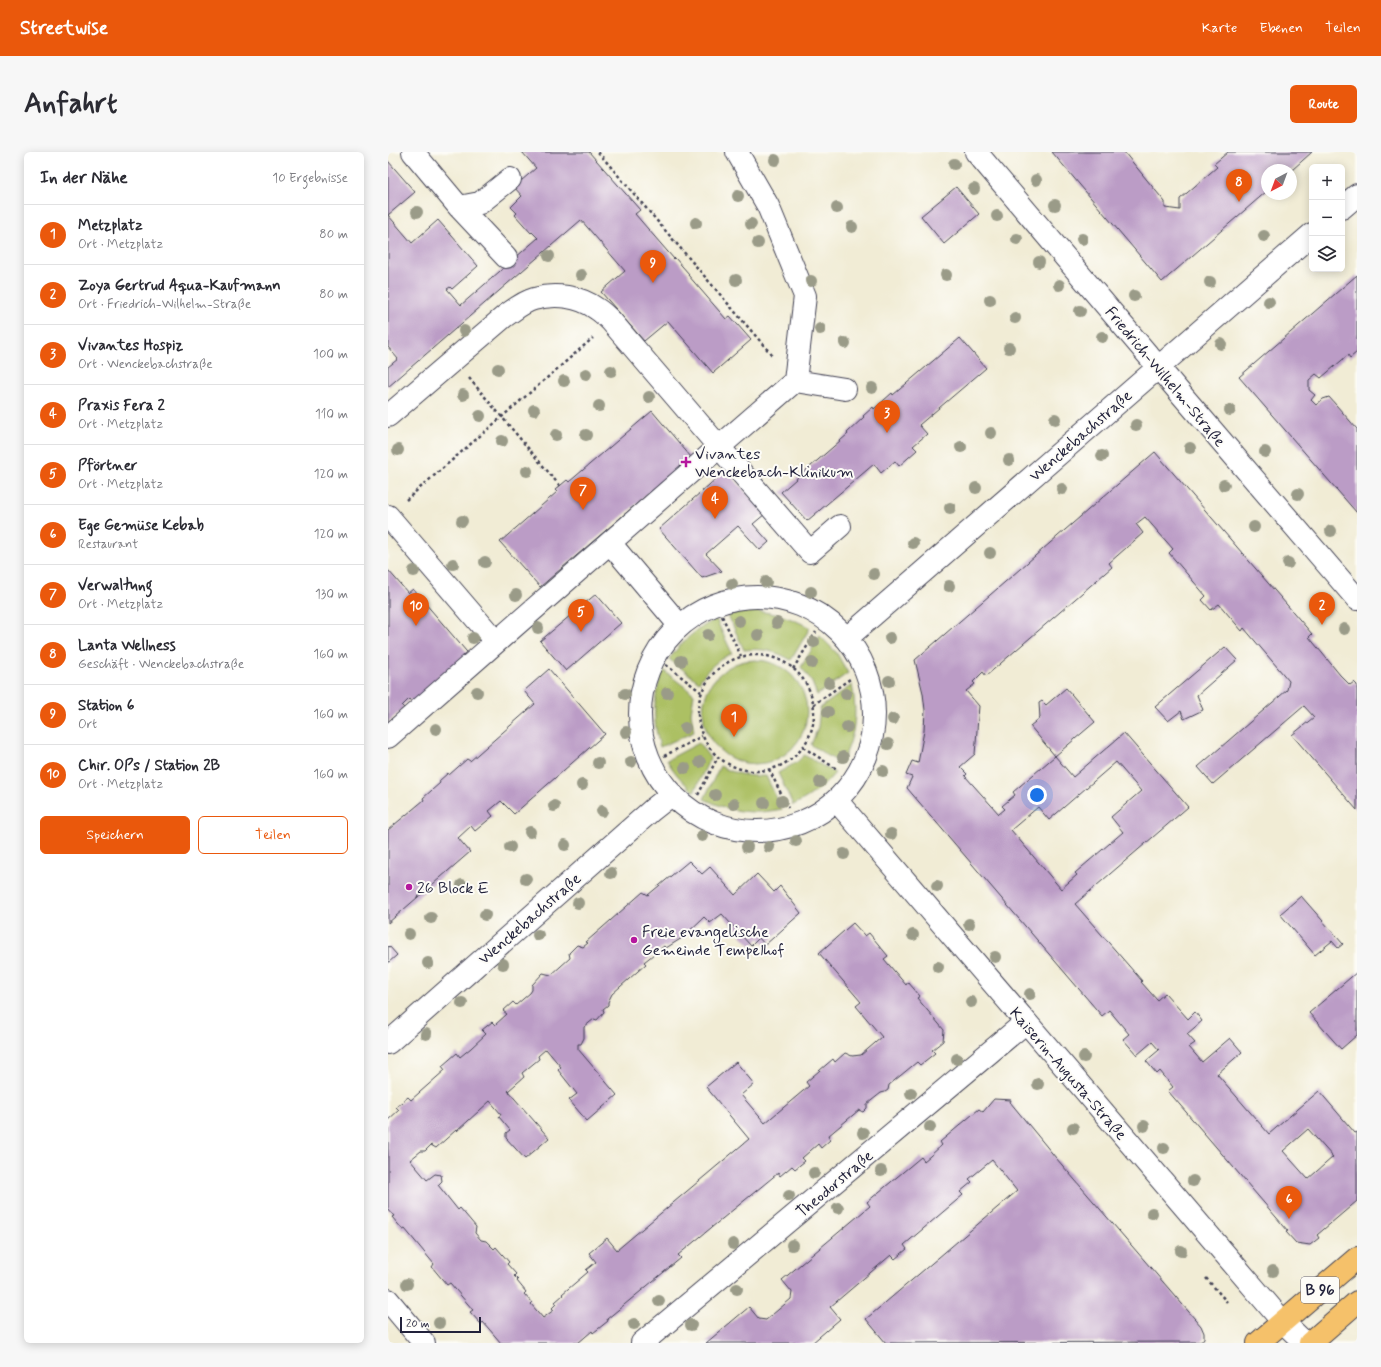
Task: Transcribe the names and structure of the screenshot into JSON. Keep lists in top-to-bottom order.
{
  "streets": {
    "main road": ["B 96"],
    "street": [
      "Friedrich-Wilhelm-Straße",
      "Wenckebachstraße",
      "Kaiserin-Augusta-Straße",
      "Theodorstraße"
    ]
  },
  "crossings": [
    ["Friedrich-Wilhelm-Straße", "Wenckebachstraße"],
    ["Kaiserin-Augusta-Straße", "Theodorstraße"],
    ["Kaiserin-Augusta-Straße", "B 96"]
  ],
  "places": {
    "health": ["Vivantes Wenckebach-Klinikum"],
    "other": ["26 Block E", "Freie evangelische Gemeinde Tempelhof"]
  },
  "scale_bar": "20 m",
  "north": "bottom left",
  "page": {
    "header": "Streetwise",
    "nav": ["Karte", "Ebenen", "Teilen"],
    "buttons": [
      "Route",
      ["Speichern", "Teilen"]
    ],
    "title": "Anfahrt",
    "heading": ["In der Nähe", "10 Ergebnisse"],
    "map_buttons": ["+", "−"],
    "pins": [
      "8",
      "9",
      "3",
      "7",
      "4",
      "2",
      "10",
      "5",
      "1",
      "6"
    ],
    "list": [
      {
        "mark": "1",
        "name": "Metzplatz",
        "note": "Ort · Metzplatz",
        "value": "80 m"
      },
      {
        "mark": "2",
        "name": "Zoya Gertrud Aqua-Kaufmann",
        "note": "Ort · Friedrich-Wilhelm-Straße",
        "value": "80 m"
      },
      {
        "mark": "3",
        "name": "Vivantes Hospiz",
        "note": "Ort · Wenckebachstraße",
        "value": "100 m"
      },
      {
        "mark": "4",
        "name": "Praxis Fera 2",
        "note": "Ort · Metzplatz",
        "value": "110 m"
      },
      {
        "mark": "5",
        "name": "Pförtner",
        "note": "Ort · Metzplatz",
        "value": "120 m"
      },
      {
        "mark": "6",
        "name": "Ege Gemüse Kebab",
        "note": "Restaurant",
        "value": "120 m"
      },
      {
        "mark": "7",
        "name": "Verwaltung",
        "note": "Ort · Metzplatz",
        "value": "130 m"
      },
      {
        "mark": "8",
        "name": "Lanta Wellness",
        "note": "Geschäft · Wenckebachstraße",
        "value": "160 m"
      },
      {
        "mark": "9",
        "name": "Station 6",
        "note": "Ort",
        "value": "160 m"
      },
      {
        "mark": "10",
        "name": "Chir. OPs / Station 2B",
        "note": "Ort · Metzplatz",
        "value": "160 m"
      }
    ],
    "scale": "20 m"
  }
}
